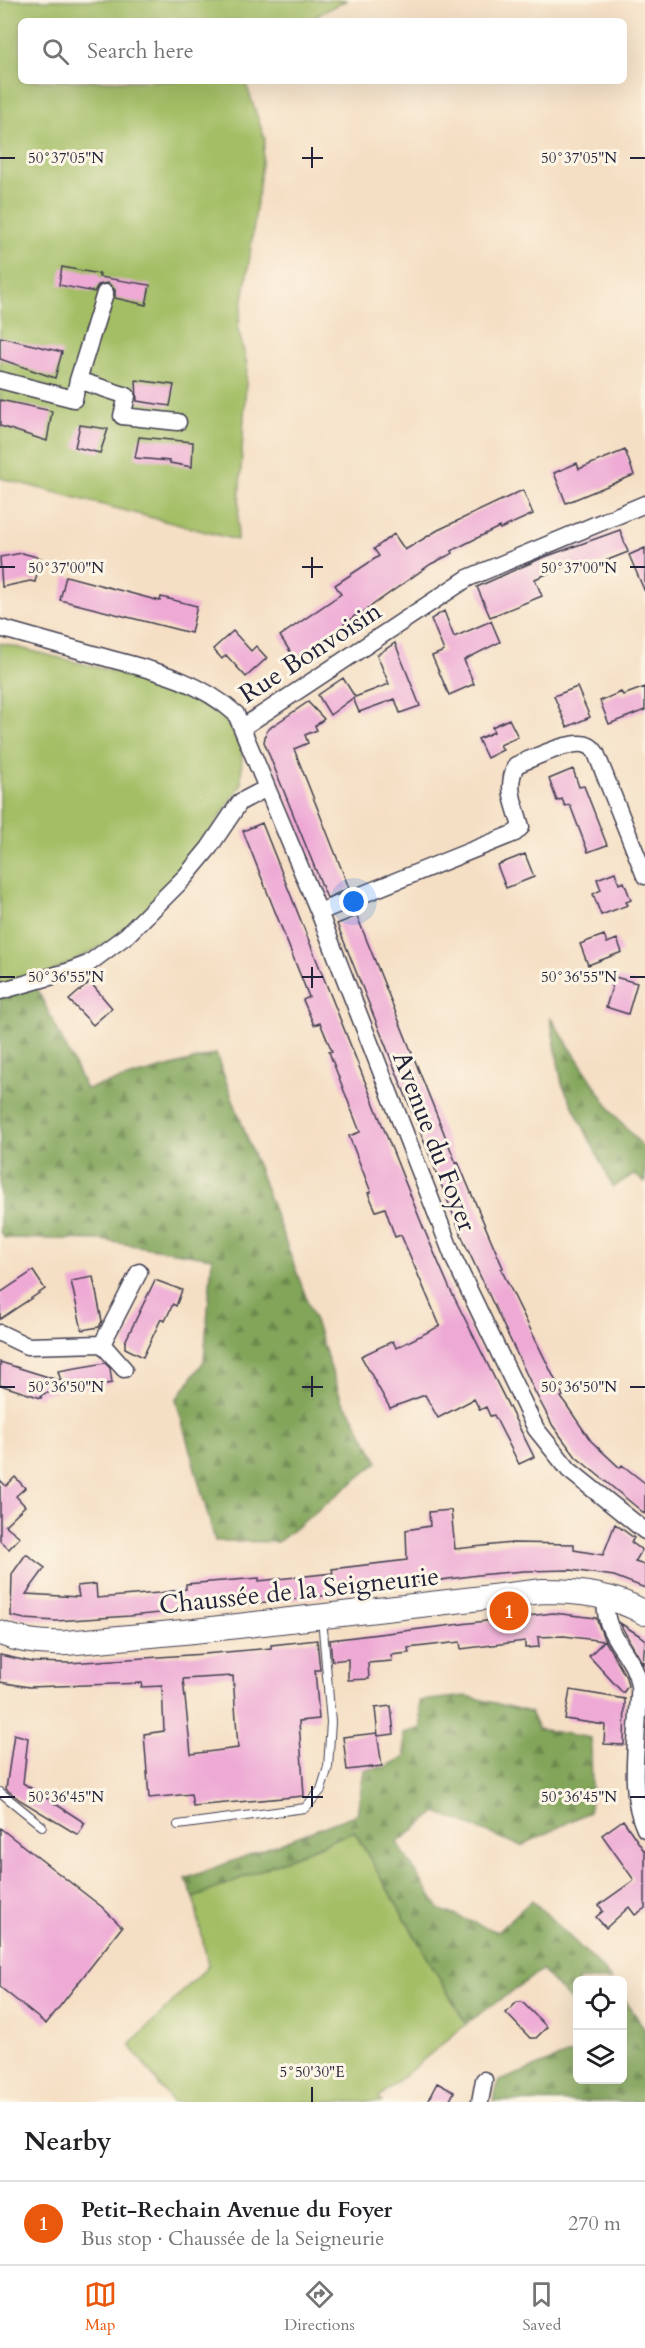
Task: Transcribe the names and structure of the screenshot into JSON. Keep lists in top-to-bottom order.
{
  "streets": {
    "main road": ["Chaussée de la Seigneurie"],
    "street": ["Rue Bonvoisin", "Avenue du Foyer"]
  },
  "crossings": [
    ["Rue Bonvoisin", "Avenue du Foyer"]
  ],
  "page": {
    "search": "Search here",
    "pins": "1",
    "heading": "Nearby",
    "list": [
      {
        "mark": "1",
        "name": "Petit-Rechain Avenue du Foyer",
        "note": "Bus stop · Chaussée de la Seigneurie",
        "value": "270 m"
      }
    ],
    "nav": ["Map", "Directions", "Saved"]
  },
  "coordinates": [
    "50°37'05\"N",
    "50°37'00\"N",
    "50°36'55\"N",
    "50°36'50\"N",
    "50°36'45\"N",
    "5°50'30\"E"
  ]
}
